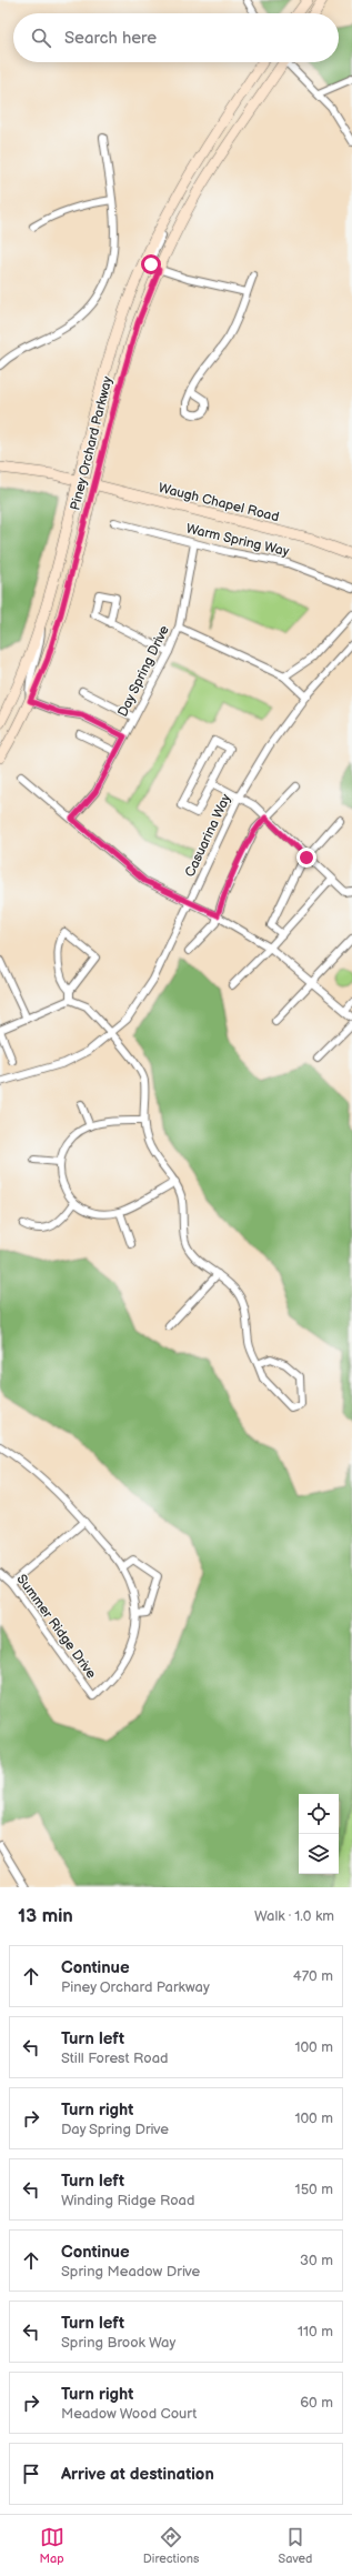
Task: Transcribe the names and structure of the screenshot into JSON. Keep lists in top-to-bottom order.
{
  "streets": {
    "main road": ["Piney Orchard Parkway", "Waugh Chapel Road"],
    "street": [
      "Warm Spring Way",
      "Day Spring Drive",
      "Casuarina Way",
      "Summer Ridge Drive"
    ]
  },
  "crossings": [
    ["Piney Orchard Parkway", "Waugh Chapel Road"],
    ["Warm Spring Way", "Day Spring Drive"]
  ],
  "page": {
    "search": "Search here",
    "heading": ["13 min", "Walk · 1.0 km"],
    "list": [
      ["Continue", "Piney Orchard Parkway", "470 m"],
      ["Turn left", "Still Forest Road", "100 m"],
      ["Turn right", "Day Spring Drive", "100 m"],
      ["Turn left", "Winding Ridge Road", "150 m"],
      ["Continue", "Spring Meadow Drive", "30 m"],
      ["Turn left", "Spring Brook Way", "110 m"],
      ["Turn right", "Meadow Wood Court", "60 m"],
      "Arrive at destination"
    ],
    "nav": ["Map", "Directions", "Saved"]
  }
}
